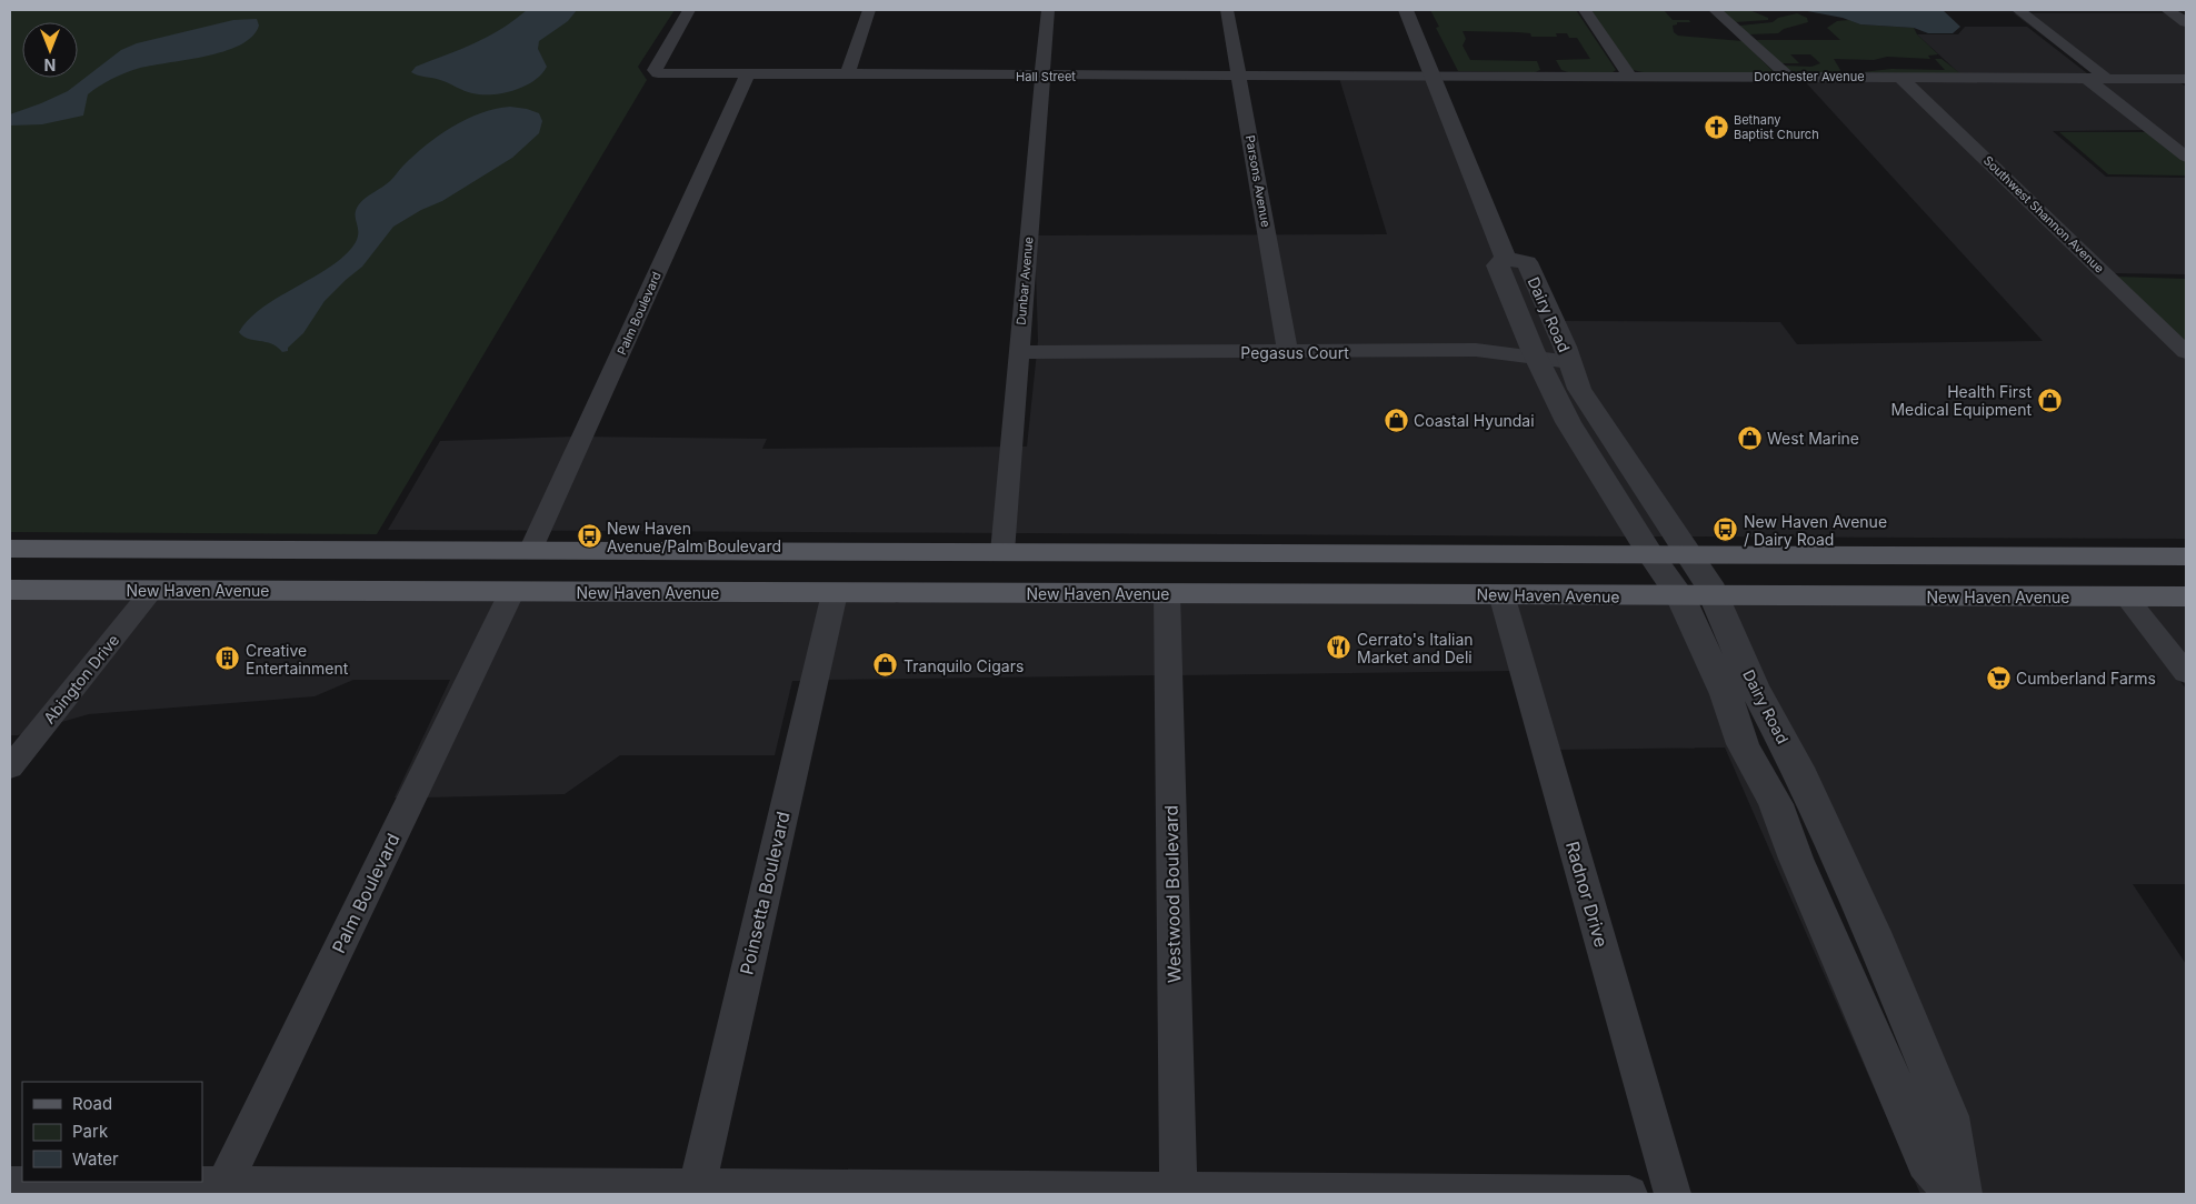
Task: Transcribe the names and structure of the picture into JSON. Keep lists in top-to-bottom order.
{
  "streets": {
    "main road": ["New Haven Avenue"],
    "street": [
      "Hall Street",
      "Dorchester Avenue",
      "Parsons Avenue",
      "Southwest Shannon Avenue",
      "Dunbar Avenue",
      "Palm Boulevard",
      "Dairy Road",
      "Pegasus Court",
      "Abington Drive",
      "Poinsetta Boulevard",
      "Westwood Boulevard",
      "Radnor Drive"
    ]
  },
  "crossings": [
    ["Hall Street", "Dorchester Avenue"],
    ["Hall Street", "Parsons Avenue"],
    ["Hall Street", "Dunbar Avenue"],
    ["Hall Street", "Palm Boulevard"],
    ["Hall Street", "Dairy Road"],
    ["Dorchester Avenue", "Southwest Shannon Avenue"],
    ["Dorchester Avenue", "Dairy Road"],
    ["Parsons Avenue", "Pegasus Court"],
    ["Dunbar Avenue", "Pegasus Court"],
    ["Palm Boulevard", "New Haven Avenue"],
    ["Dairy Road", "Pegasus Court"],
    ["Dairy Road", "New Haven Avenue"],
    ["New Haven Avenue", "Abington Drive"],
    ["New Haven Avenue", "Poinsetta Boulevard"],
    ["New Haven Avenue", "Westwood Boulevard"],
    ["New Haven Avenue", "Radnor Drive"]
  ],
  "places": {
    "church": ["Bethany Baptist Church"],
    "shop": [
      "Health First Medical Equipment",
      "Coastal Hyundai",
      "West Marine",
      "Tranquilo Cigars"
    ],
    "bus stop": ["New Haven Avenue / Dairy Road", "New Haven Avenue/Palm Boulevard"],
    "restaurant": ["Cerrato's Italian Market and Deli"],
    "building": ["Creative Entertainment"],
    "supermarket": ["Cumberland Farms"]
  },
  "legend": ["Road", "Park", "Water"],
  "north": "bottom"
}
